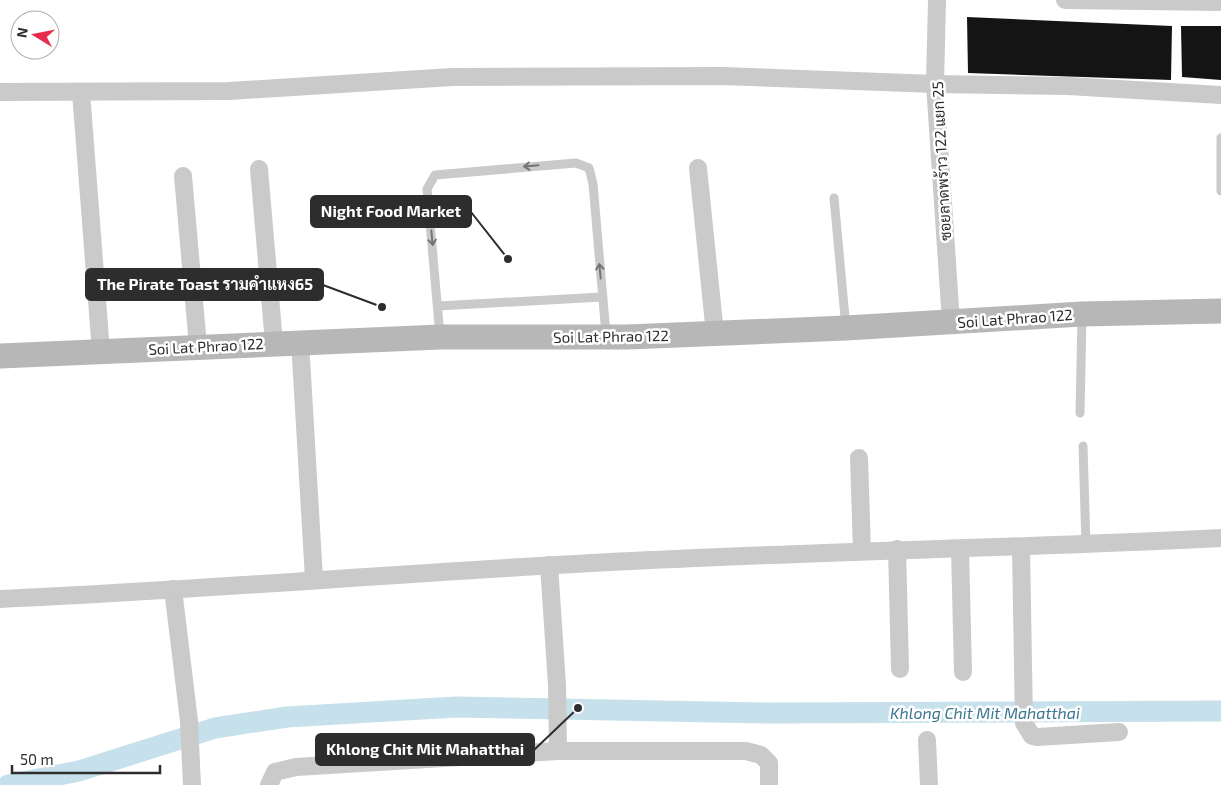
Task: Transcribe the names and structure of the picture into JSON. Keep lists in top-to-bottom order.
{
  "streets": {
    "street": ["ซอยลาดพร้าว 122 แยก 25", "Soi Lat Phrao 122"]
  },
  "crossings": [
    ["ซอยลาดพร้าว 122 แยก 25", "Soi Lat Phrao 122"]
  ],
  "water": ["Khlong Chit Mit Mahatthai"],
  "places": ["Night Food Market", "The Pirate Toast รามคำแหง65", "Khlong Chit Mit Mahatthai"],
  "scale_bar": "50 m",
  "north": "left"
}
